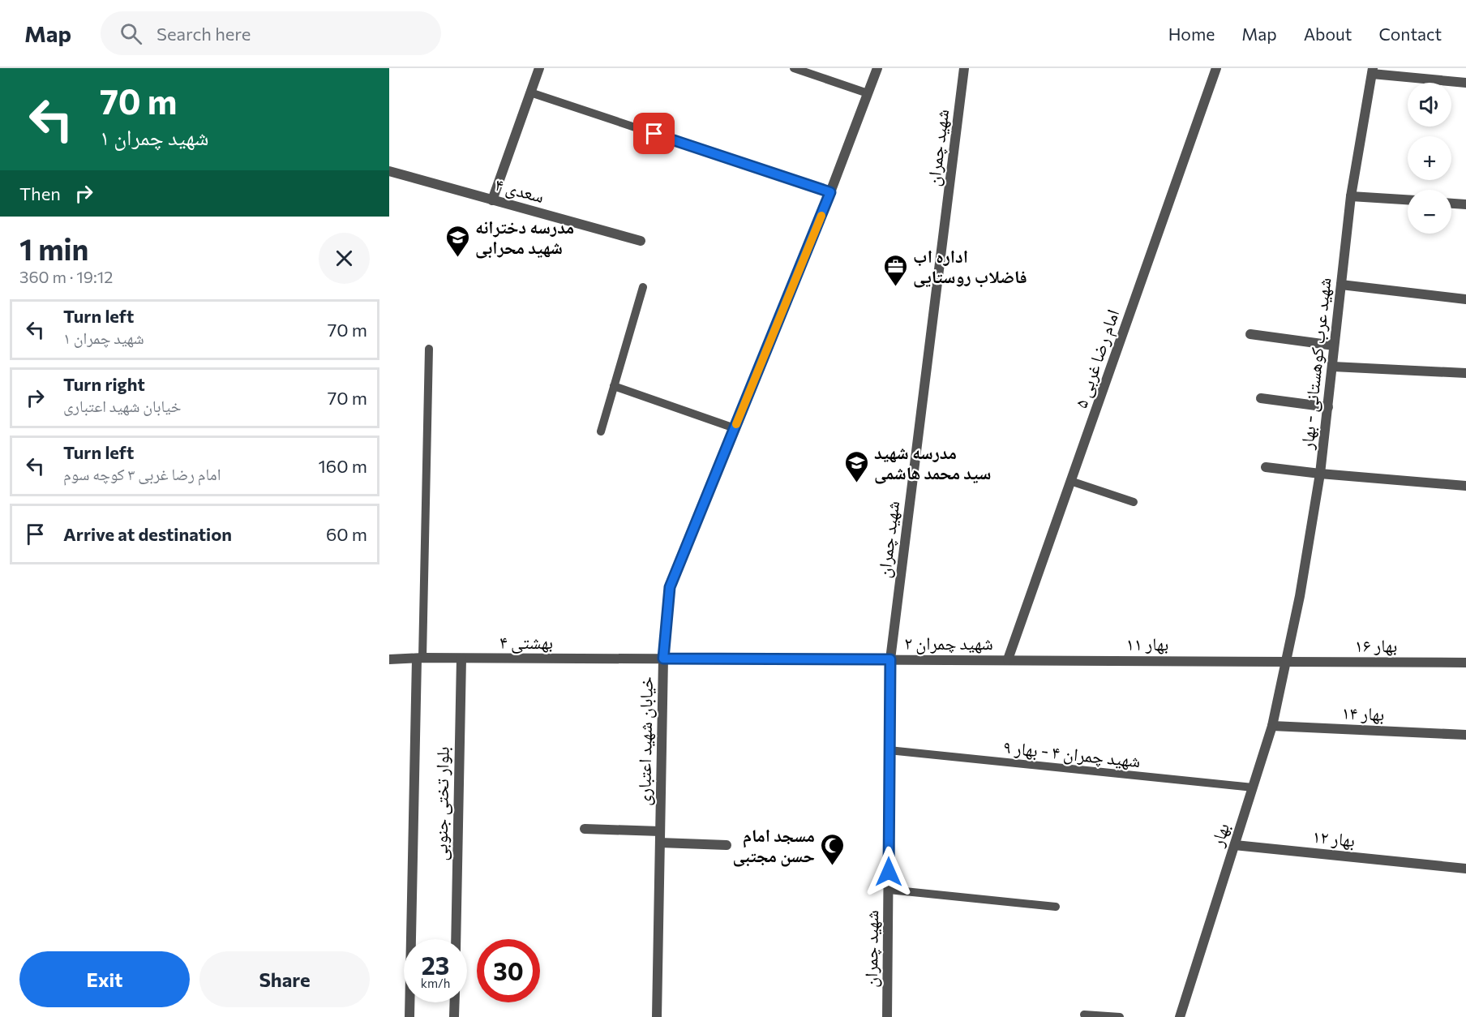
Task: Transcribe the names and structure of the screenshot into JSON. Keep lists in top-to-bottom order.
{
  "streets": {
    "street": [
      "شهید چمران",
      "سعدی ۴",
      "امام رضا غربی ۵",
      "شهید عرب کوهستانی - بهار",
      "بهشتی ۴",
      "شهید چمران ۲",
      "بهار ۱۱",
      "بهار ۱۶",
      "بهار ۱۴",
      "خیابان شهید اعتباری",
      "بلوار تختی جنوبی",
      "بهار",
      "بهار ۱۲"
    ],
    "lane": ["شهید چمران ۴ - بهار ۹"]
  },
  "crossings": [
    ["شهید چمران", "بهشتی ۴"],
    ["شهید چمران", "شهید چمران ۲"],
    ["شهید چمران", "شهید چمران ۴ - بهار ۹"],
    ["امام رضا غربی ۵", "شهید چمران ۲"],
    ["امام رضا غربی ۵", "بهار ۱۱"],
    ["شهید عرب کوهستانی - بهار", "بهار ۱۱"],
    ["شهید عرب کوهستانی - بهار", "بهار ۱۶"],
    ["شهید عرب کوهستانی - بهار", "بهار"],
    ["بهشتی ۴", "شهید چمران ۲"],
    ["بهشتی ۴", "خیابان شهید اعتباری"],
    ["بهشتی ۴", "بلوار تختی جنوبی"],
    ["شهید چمران ۲", "بهار ۱۱"],
    ["بهار ۱۱", "بهار ۱۶"],
    ["بهار ۱۱", "بهار"],
    ["بهار ۱۶", "بهار"],
    ["بهار ۱۴", "بهار"],
    ["شهید چمران ۴ - بهار ۹", "بهار"],
    ["بهار", "بهار ۱۲"]
  ],
  "places": {
    "school or university": ["مدرسه دخترانه شهید محرابی", "مدرسه شهید سید محمد هاشمی"],
    "office": ["اداره اب فاضلاب روستایی"],
    "mosque": ["مسجد امام حسن مجتبی"]
  },
  "page": {
    "header": "Map",
    "search": "Search here",
    "nav": [
      "Home",
      "Map",
      "About",
      "Contact"
    ],
    "turn": ["70 m", "شهید چمران ۱"],
    "map_buttons": ["+", "−"],
    "then": "Then",
    "heading": ["1 min", "360 m · 19:12"],
    "list": [
      {
        "name": "Turn left",
        "note": "شهید چمران ۱",
        "value": "70 m"
      },
      {
        "name": "Turn right",
        "note": "خیابان شهید اعتباری",
        "value": "70 m"
      },
      {
        "name": "Turn left",
        "note": "امام رضا غربی ۳ کوچه سوم",
        "value": "160 m"
      },
      {
        "name": "Arrive at destination",
        "value": "60 m"
      }
    ],
    "speed": "23 km/h",
    "limit": "30",
    "buttons": ["Exit", "Share"]
  }
}
